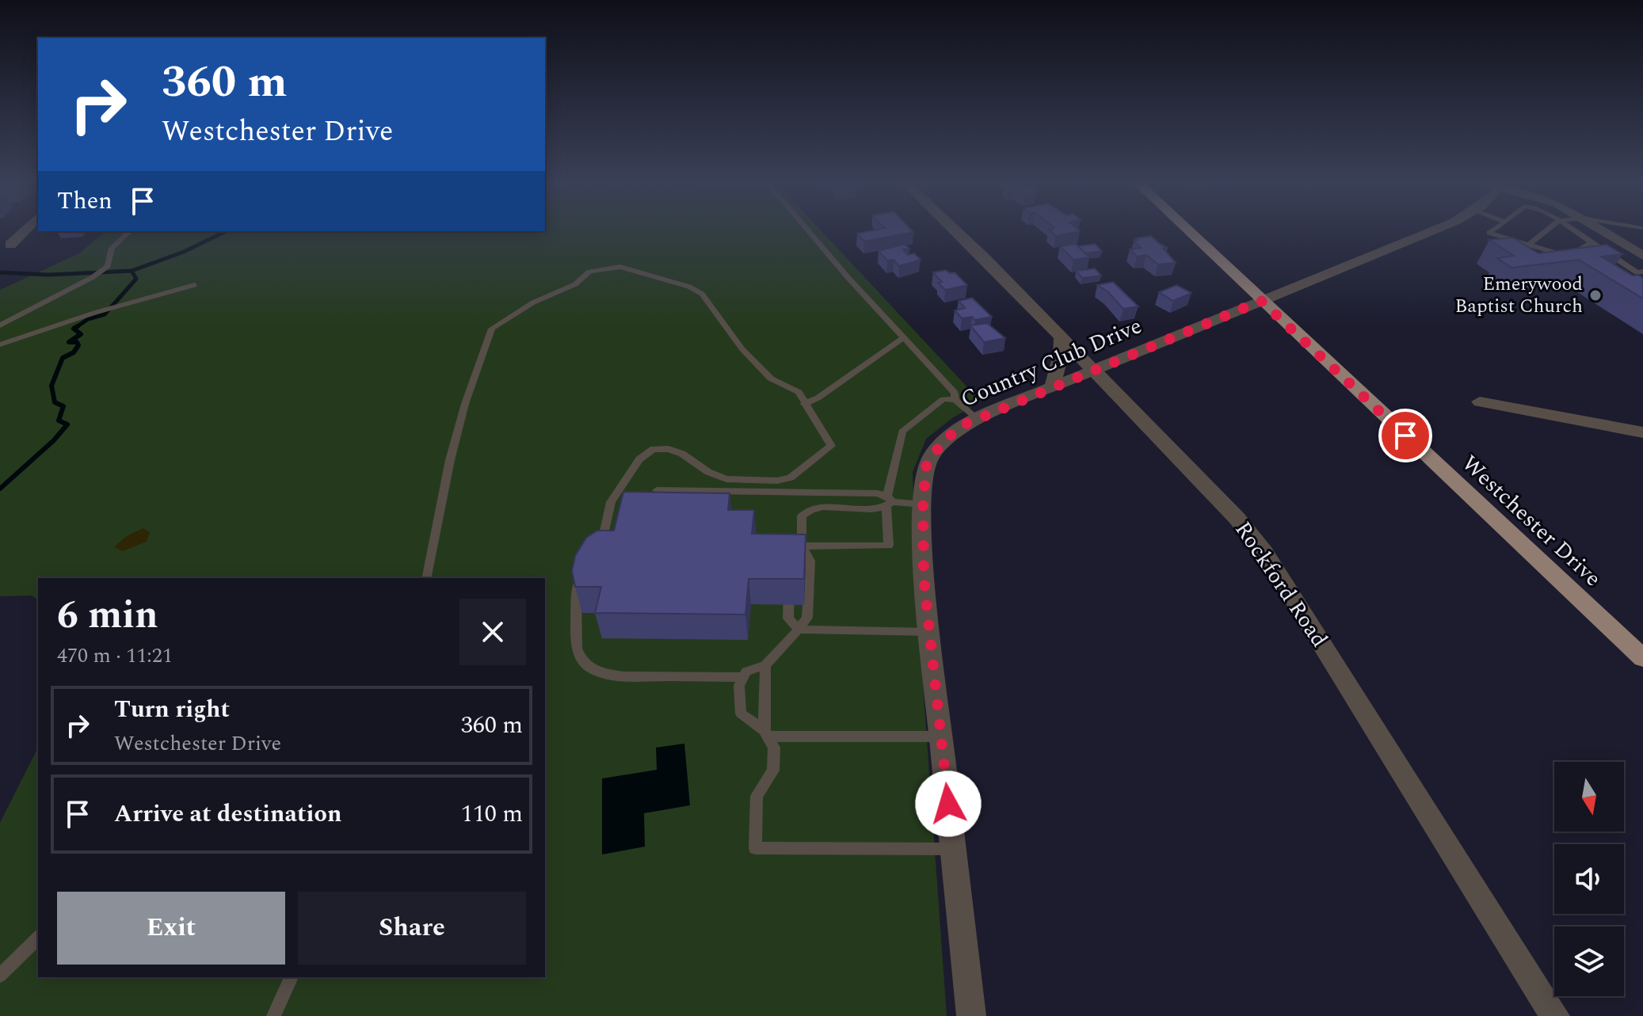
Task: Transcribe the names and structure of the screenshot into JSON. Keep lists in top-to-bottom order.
{
  "streets": {
    "main road": ["Westchester Drive"],
    "street": ["Country Club Drive", "Rockford Road"]
  },
  "crossings": [
    ["Country Club Drive", "Westchester Drive"],
    ["Country Club Drive", "Rockford Road"]
  ],
  "places": ["Emerywood Baptist Church"],
  "north": "bottom",
  "page": {
    "turn": ["360 m", "Westchester Drive"],
    "then": "Then",
    "heading": ["6 min", "470 m · 11:21"],
    "list": [
      {
        "name": "Turn right",
        "note": "Westchester Drive",
        "value": "360 m"
      },
      {
        "name": "Arrive at destination",
        "value": "110 m"
      }
    ],
    "buttons": ["Exit", "Share"]
  }
}
